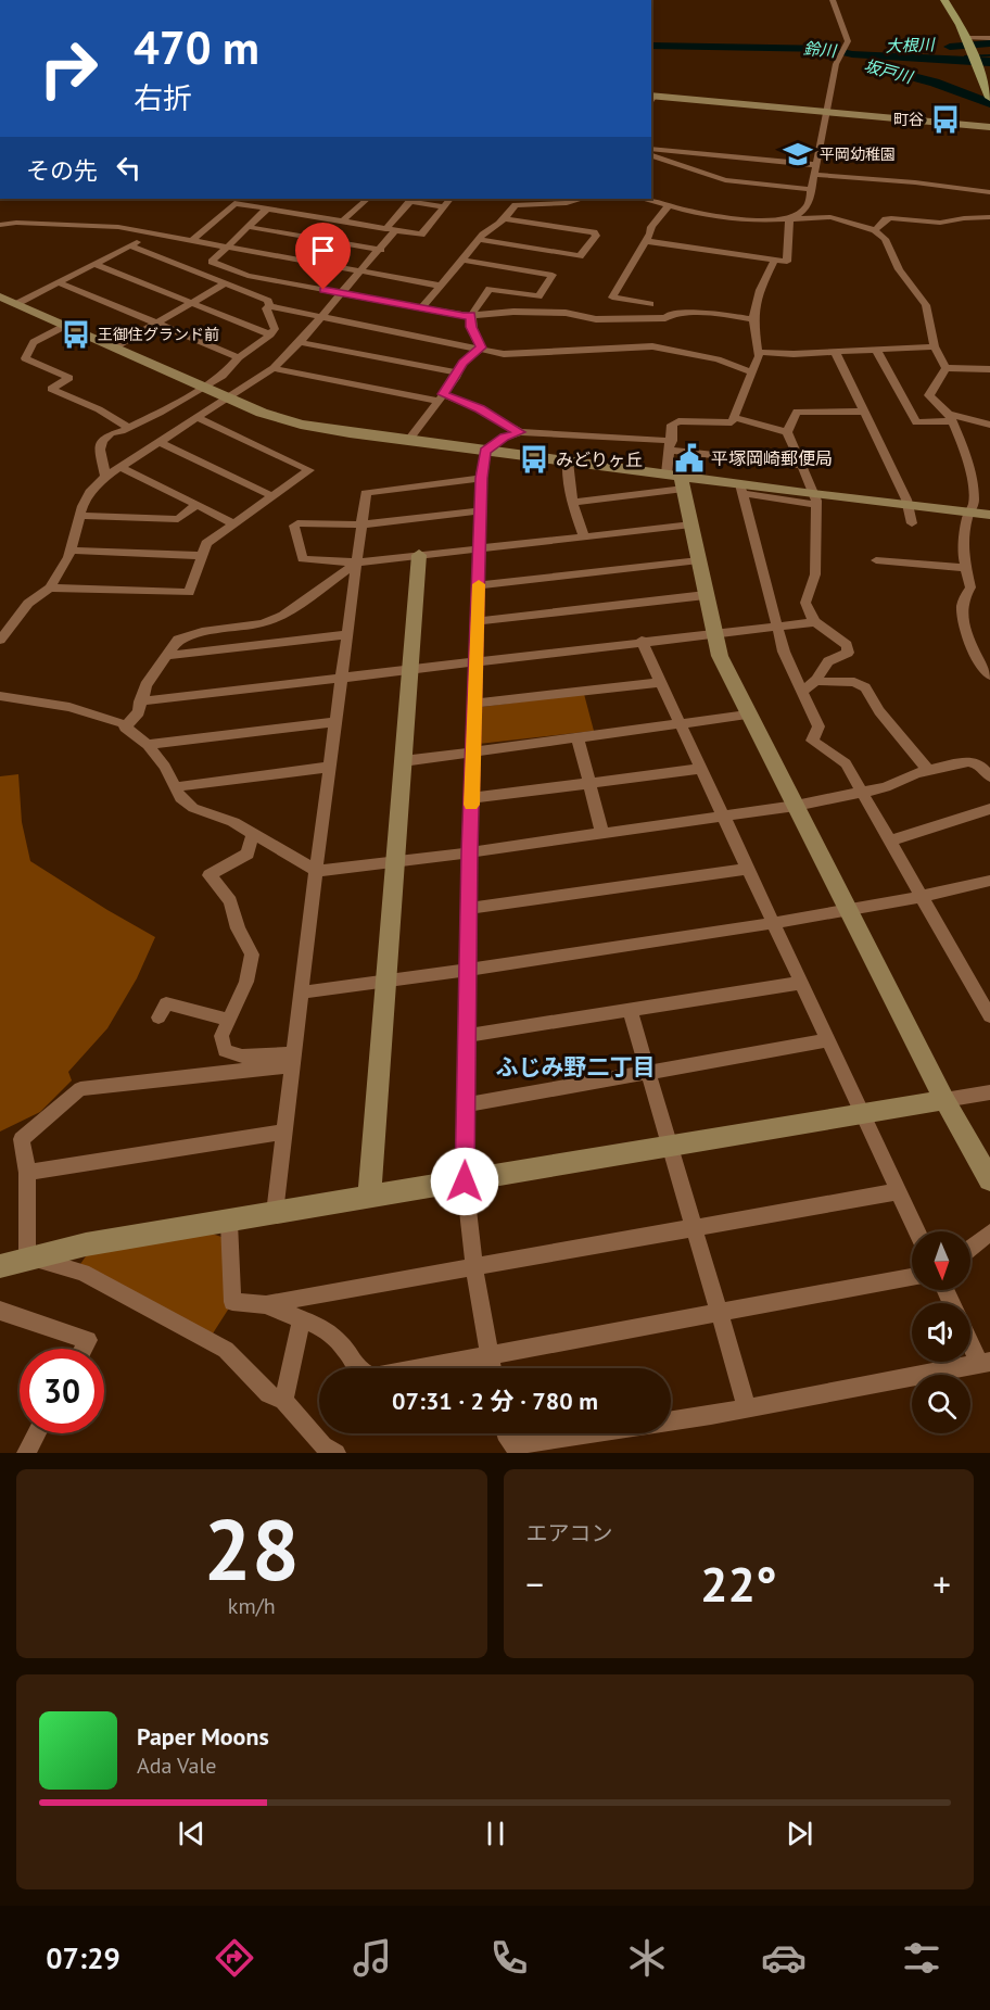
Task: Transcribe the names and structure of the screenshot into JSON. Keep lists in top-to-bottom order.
{
  "districts": ["ふじみ野二丁目"],
  "water": ["大根川", "鈴川", "坂戸川"],
  "places": {
    "bus stop": ["町谷", "王御住グランド前", "みどりヶ丘"],
    "school or university": ["平岡幼稚園"],
    "public building": ["平塚岡崎郵便局"]
  },
  "north": "bottom",
  "page": {
    "turn": ["470 m", "右折"],
    "then": "その先",
    "limit": "30",
    "trip": "07:31 · 2 分 · 780 m",
    "tile": [
      ["28", "km/h"],
      "エアコン"
    ],
    "heat": ["−", "22°", "+"],
    "song": ["Paper Moons", "Ada Vale"],
    "tabs": "07:29"
  }
}
